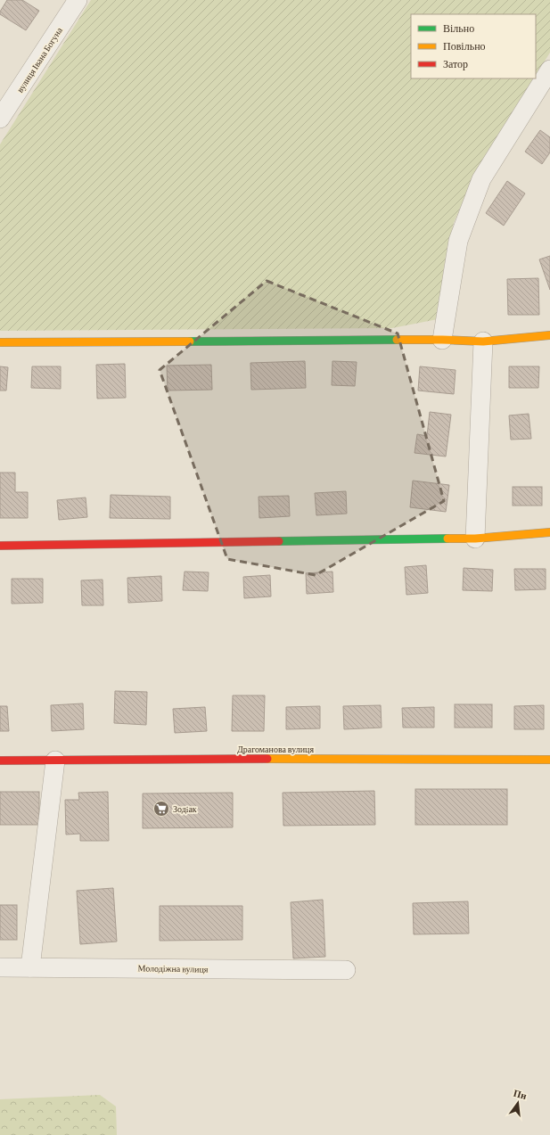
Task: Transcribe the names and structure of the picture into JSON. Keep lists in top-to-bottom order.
{
  "streets": {
    "street": ["вулиця Івана Богуна", "Драгоманова вулиця", "Молодіжна вулиця"]
  },
  "places": {
    "supermarket": ["Зодiак"]
  },
  "legend": ["Вільно", "Повільно", "Затор"],
  "north": "top"
}
